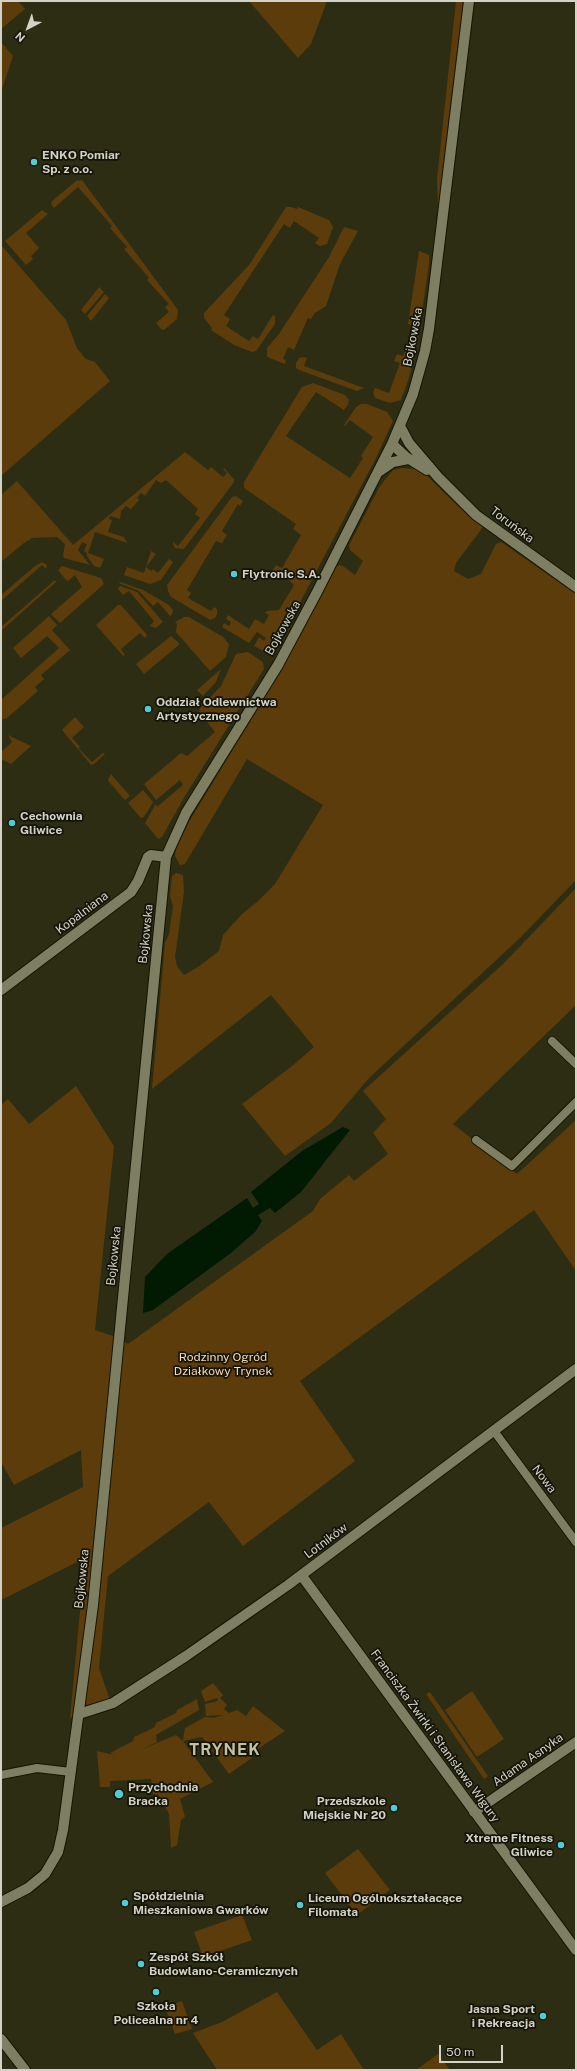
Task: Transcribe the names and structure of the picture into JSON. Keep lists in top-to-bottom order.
{
  "streets": {
    "street": [
      "Bojkowska",
      "Toruńska",
      "Kopalniana",
      "Nowa",
      "Lotników",
      "Franciszka Żwirki i Stanisława Wigury",
      "Adama Asnyka"
    ]
  },
  "crossings": [
    ["Bojkowska", "Toruńska"],
    ["Bojkowska", "Kopalniana"],
    ["Bojkowska", "Lotników"],
    ["Nowa", "Lotników"],
    ["Lotników", "Franciszka Żwirki i Stanisława Wigury"],
    ["Franciszka Żwirki i Stanisława Wigury", "Adama Asnyka"]
  ],
  "districts": ["TRYNEK"],
  "parks": ["Rodzinny Ogród Działkowy Trynek"],
  "places": [
    "ENKO Pomiar Sp. z o.o.",
    "Flytronic S.A.",
    "Oddział Odlewnictwa Artystycznego",
    "Cechownia Gliwice",
    "Przychodnia Bracka",
    "Przedszkole Miejskie Nr 20",
    "Xtreme Fitness Gliwice",
    "Spółdzielnia Mieszkaniowa Gwarków",
    "Liceum Ogólnokształacące Filomata",
    "Zespół Szkół Budowlano-Ceramicznych",
    "Szkoła Policealna nr 4",
    "Jasna Sport i Rekreacja"
  ],
  "scale_bar": "50 m",
  "north": "bottom left"
}
